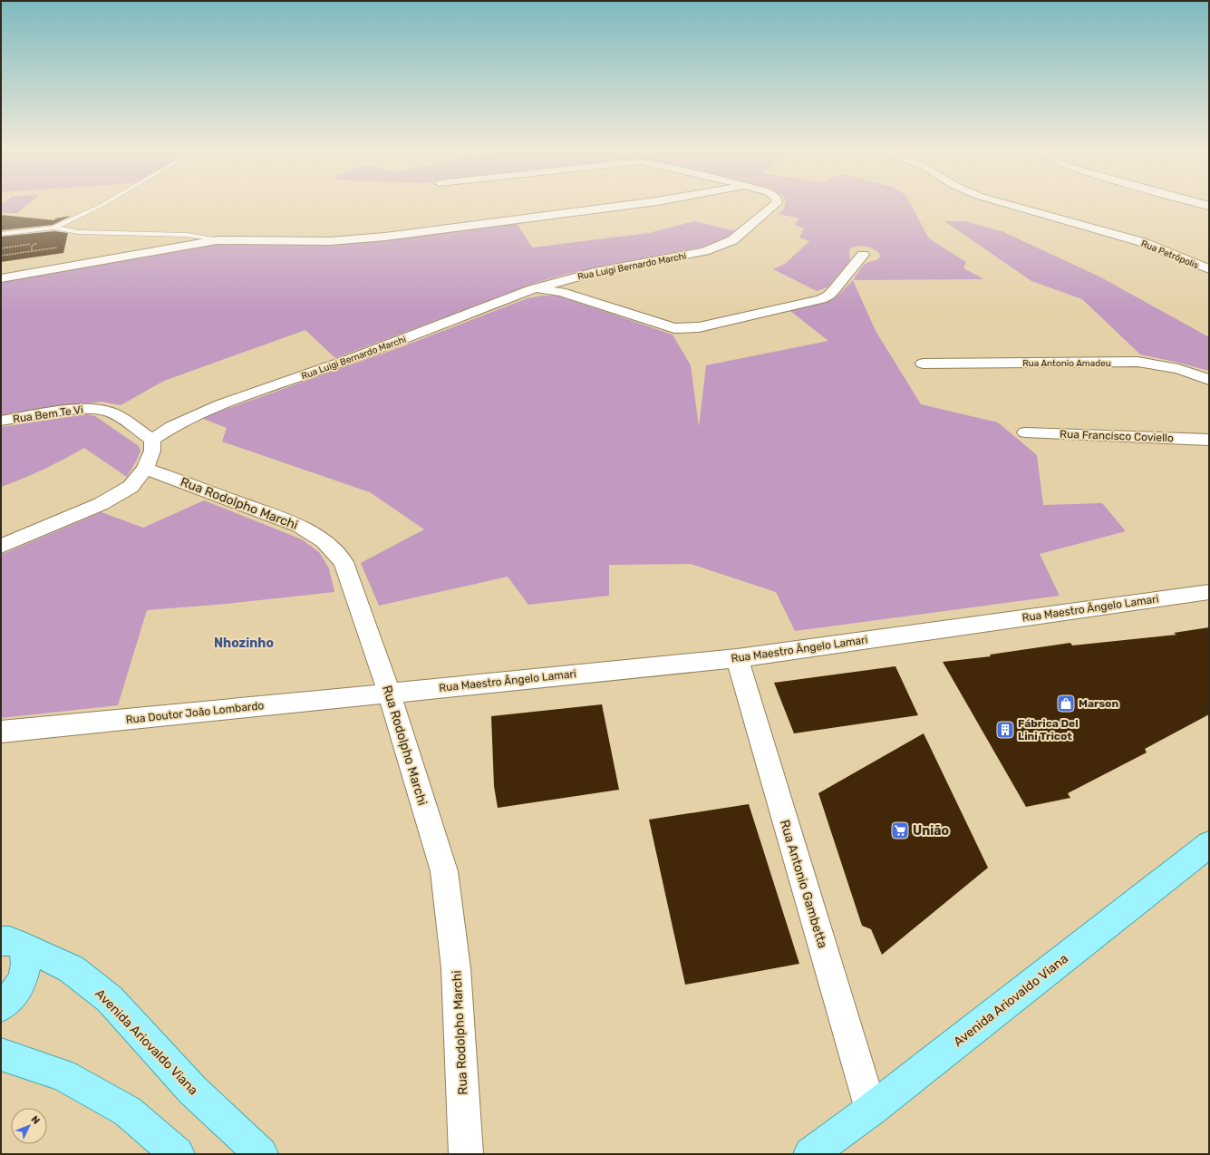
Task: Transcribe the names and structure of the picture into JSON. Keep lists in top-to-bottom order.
{
  "streets": {
    "main road": ["Avenida Ariovaldo Viana"],
    "street": [
      "Rua Petrópolis",
      "Rua Luigi Bernardo Marchi",
      "Rua Antonio Amadeu",
      "Rua Bem Te Vi",
      "Rua Francisco Coviello",
      "Rua Rodolpho Marchi",
      "Rua Maestro Ângelo Lamari",
      "Rua Doutor João Lombardo",
      "Rua Antonio Gambetta"
    ]
  },
  "crossings": [
    ["Rua Luigi Bernardo Marchi", "Rua Bem Te Vi"],
    ["Rua Rodolpho Marchi", "Rua Maestro Ângelo Lamari"],
    ["Rua Rodolpho Marchi", "Rua Doutor João Lombardo"],
    ["Rua Maestro Ângelo Lamari", "Rua Doutor João Lombardo"],
    ["Rua Maestro Ângelo Lamari", "Rua Antonio Gambetta"],
    ["Rua Antonio Gambetta", "Avenida Ariovaldo Viana"]
  ],
  "districts": ["Nhozinho"],
  "places": {
    "shop": ["Marson"],
    "building": ["Fábrica Del Lini Tricot"],
    "supermarket": ["União"]
  },
  "north": "top right"
}
